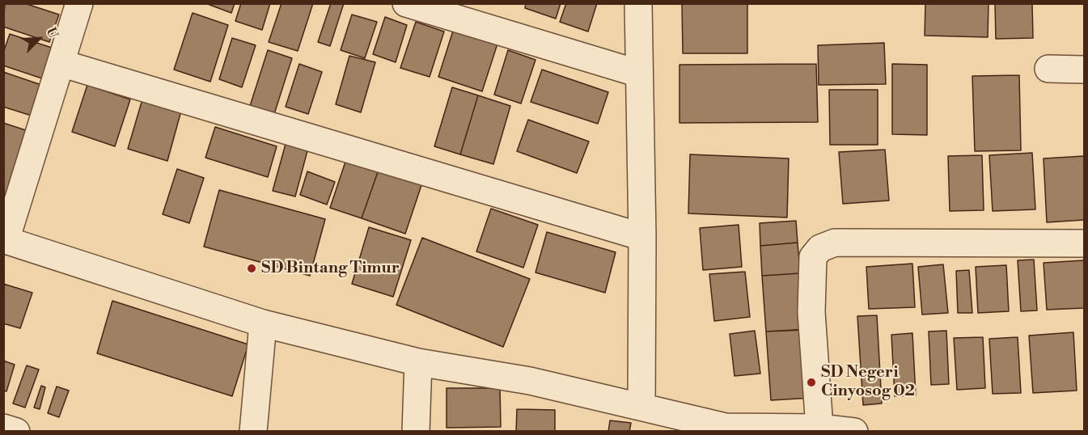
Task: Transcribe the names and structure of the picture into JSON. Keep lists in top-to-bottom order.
{
  "places": ["SD Bintang Timur", "SD Negeri Cinyosog 02"],
  "north": "top right"
}
